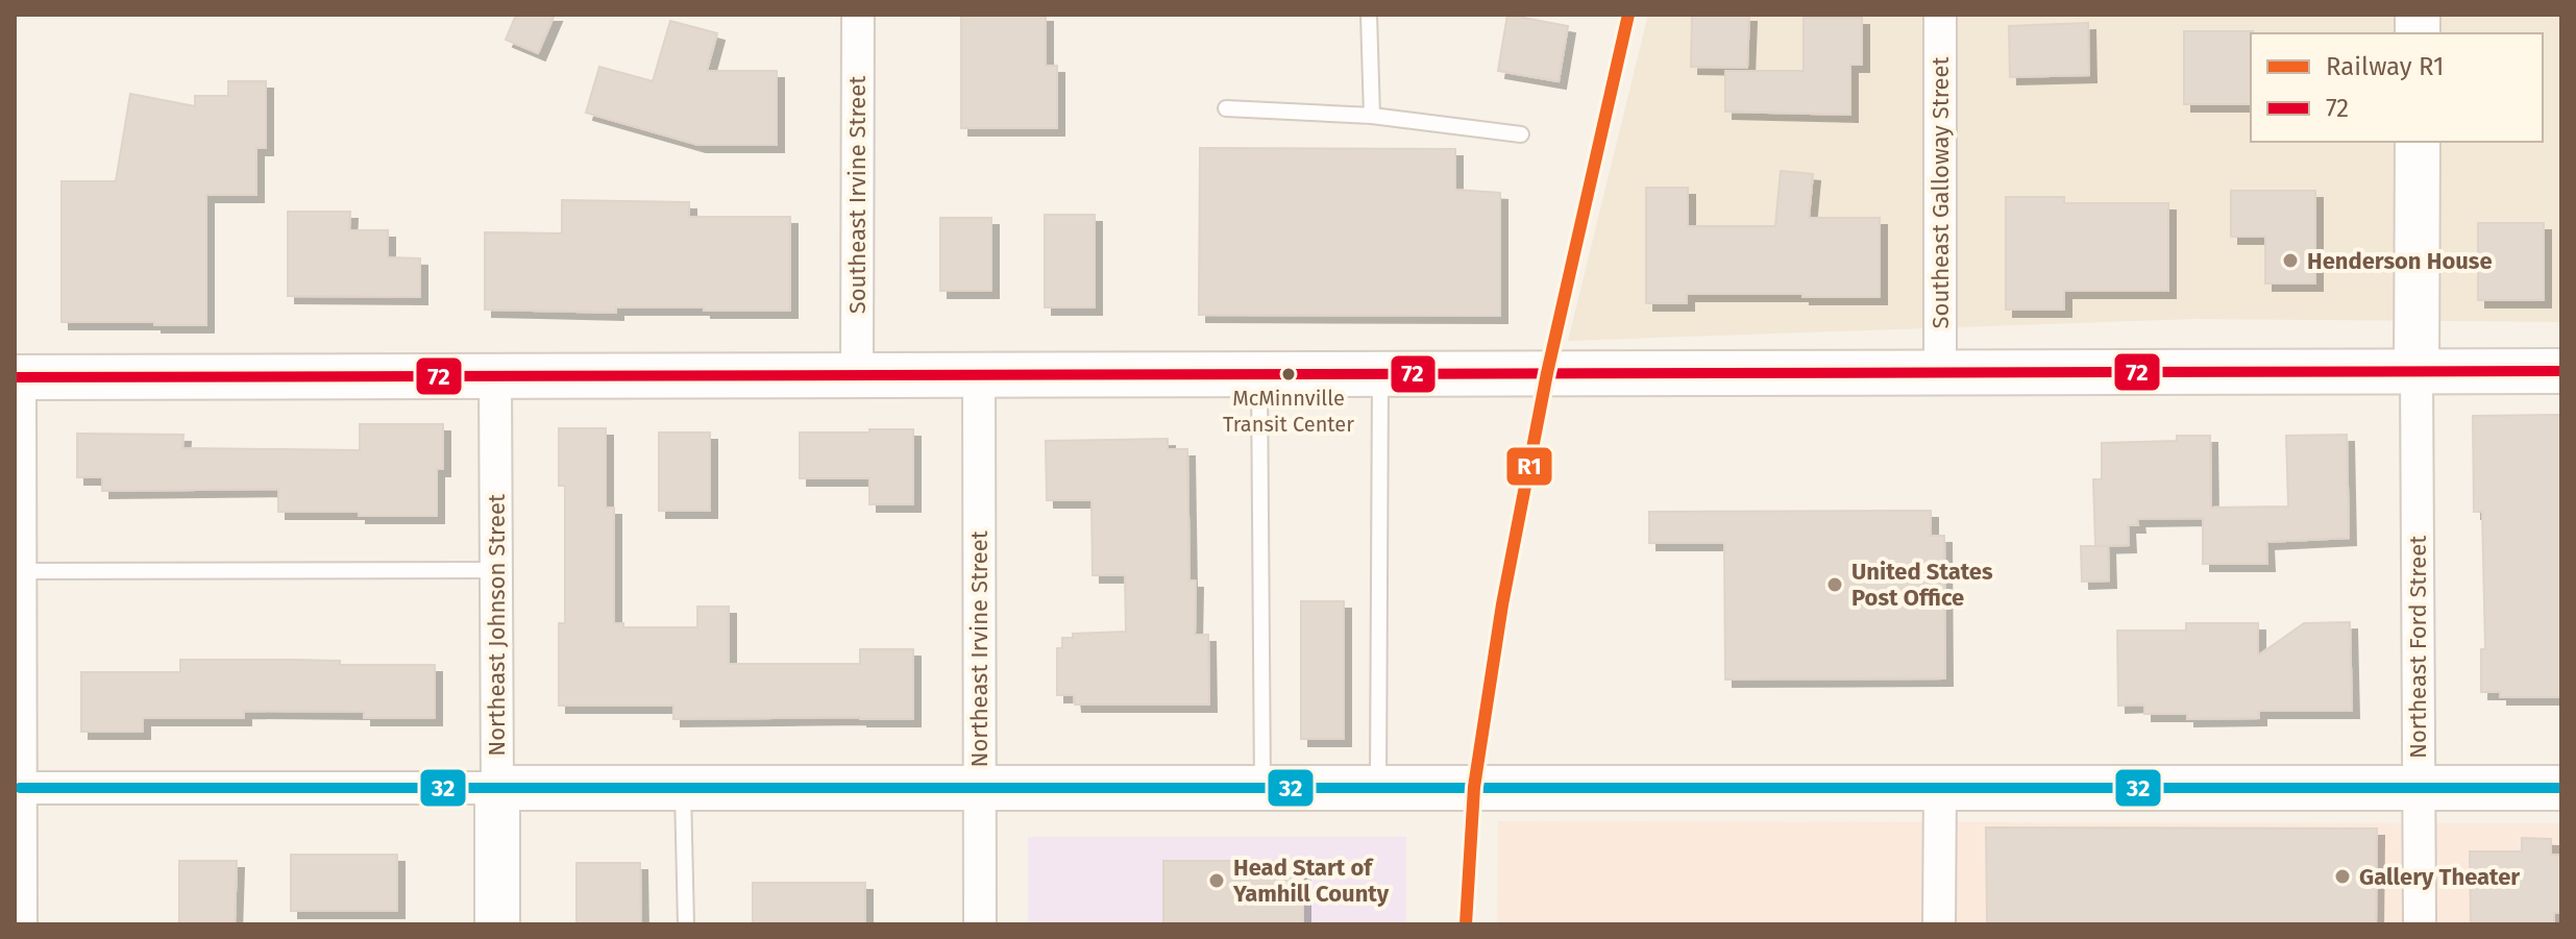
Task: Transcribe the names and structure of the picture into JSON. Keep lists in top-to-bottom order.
{
  "streets": {
    "street": [
      "Southeast Galloway Street",
      "Southeast Irvine Street",
      "Northeast Johnson Street",
      "Northeast Ford Street",
      "Northeast Irvine Street"
    ]
  },
  "places": [
    "Henderson House",
    "McMinnville Transit Center",
    "United States Post Office",
    "Gallery Theater",
    "Head Start of Yamhill County"
  ],
  "lines": ["rail line R1", "transit line 72", "transit line 32"],
  "legend": ["Railway R1", "72"]
}
